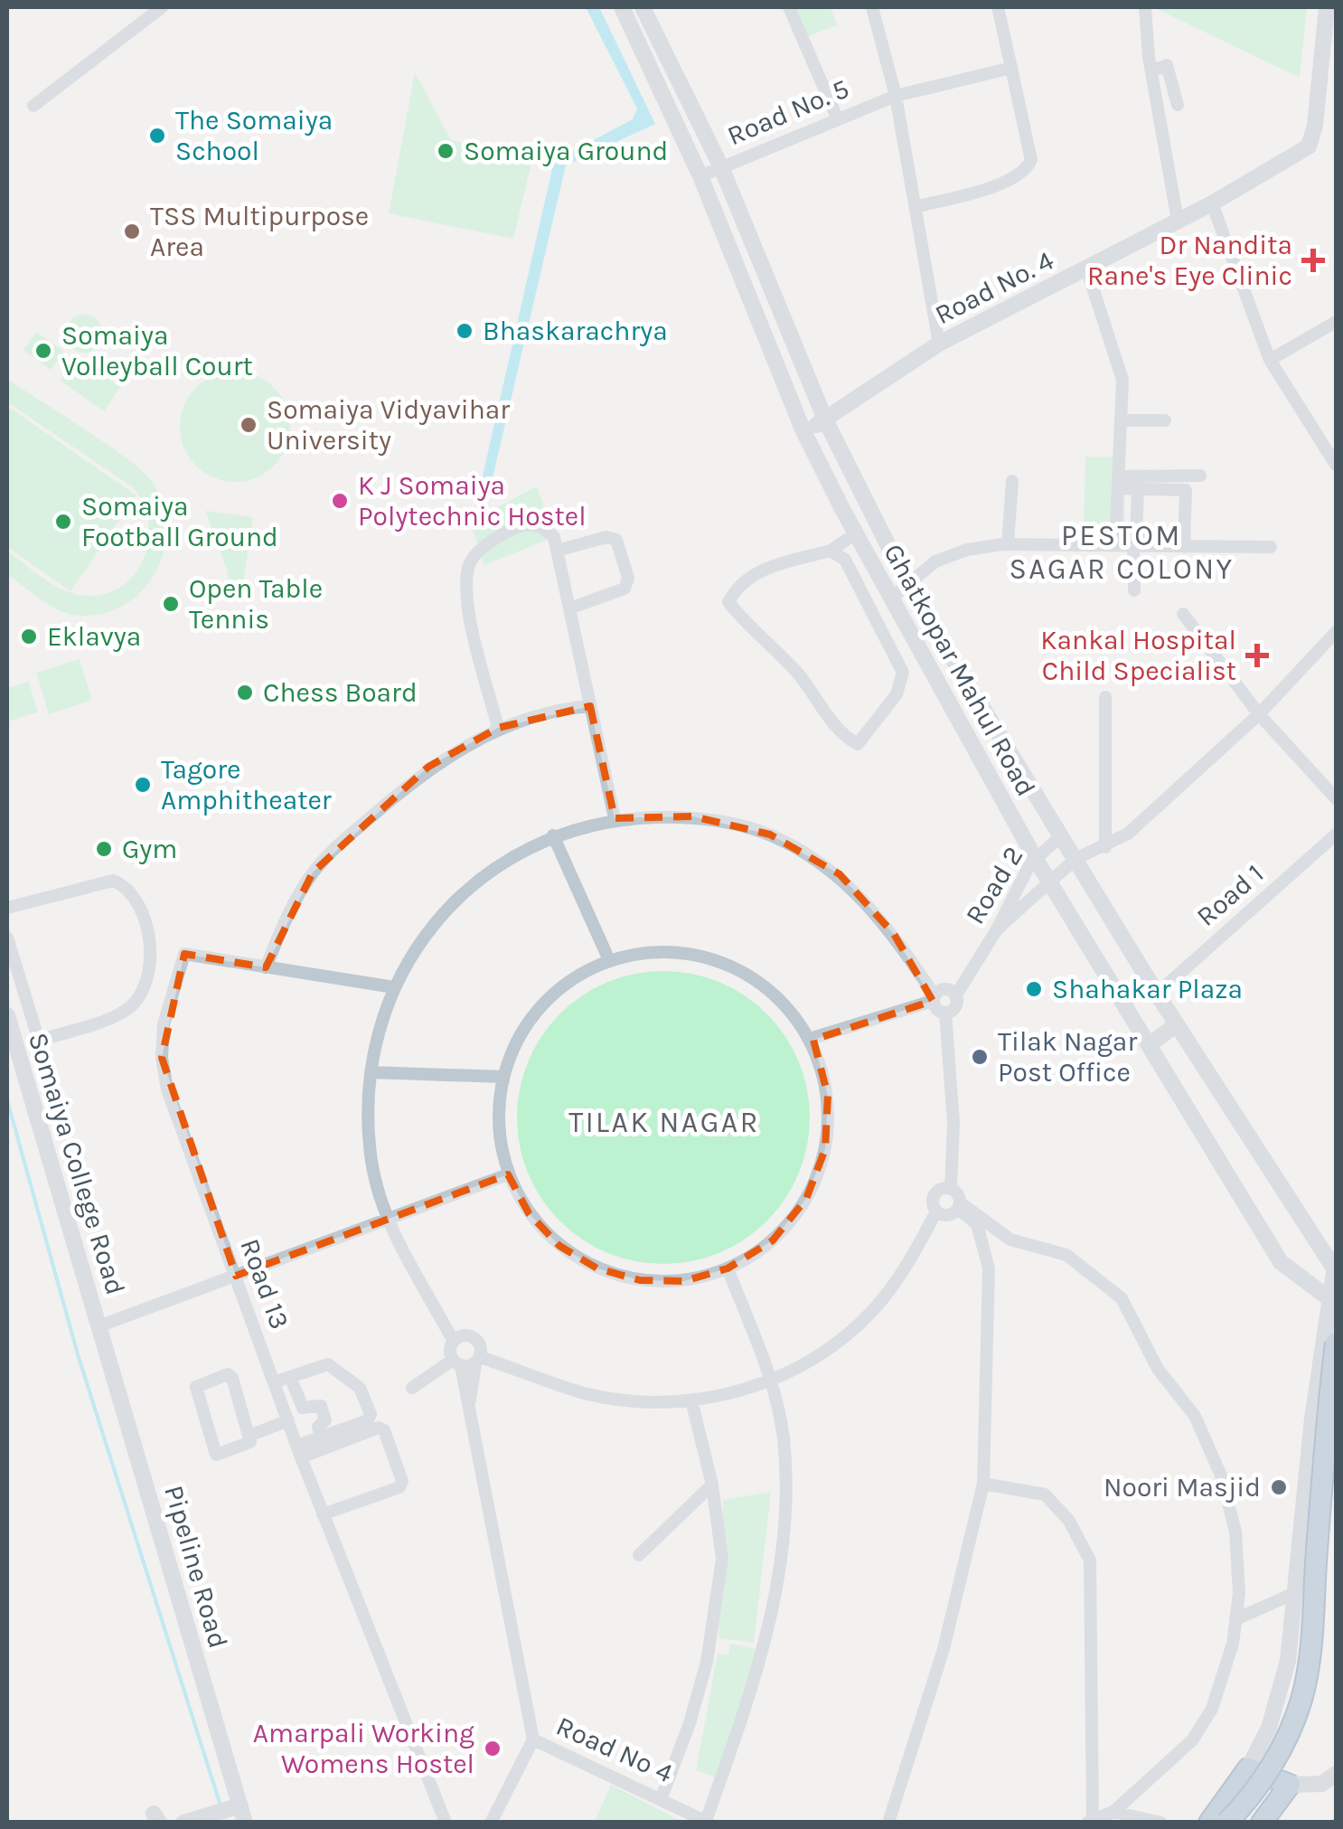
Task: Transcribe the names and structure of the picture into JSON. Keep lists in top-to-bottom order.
{
  "streets": {
    "street": [
      "Road No. 5",
      "Road No. 4",
      "Ghatkopar Mahul Road",
      "Road 2",
      "Road 1",
      "Somaiya College Road",
      "Road 13",
      "Pipeline Road",
      "Road No 4"
    ]
  },
  "crossings": [
    ["Road No. 5", "Ghatkopar Mahul Road"],
    ["Road No. 4", "Ghatkopar Mahul Road"],
    ["Ghatkopar Mahul Road", "Road 2"],
    ["Ghatkopar Mahul Road", "Road 1"],
    ["Somaiya College Road", "Pipeline Road"]
  ],
  "districts": ["PESTOM SAGAR COLONY", "TILAK NAGAR"],
  "places": {
    "other": [
      "The Somaiya School",
      "Somaiya Ground",
      "TSS Multipurpose Area",
      "Bhaskarachrya",
      "Somaiya Volleyball Court",
      "Somaiya Vidyavihar University",
      "K J Somaiya Polytechnic Hostel",
      "Somaiya Football Ground",
      "Open Table Tennis",
      "Eklavya",
      "Chess Board",
      "Tagore Amphitheater",
      "Gym",
      "Shahakar Plaza",
      "Tilak Nagar Post Office",
      "Noori Masjid",
      "Amarpali Working Womens Hostel"
    ],
    "health": ["Dr Nandita Rane's Eye Clinic", "Kankal Hospital Child Specialist"]
  }
}
